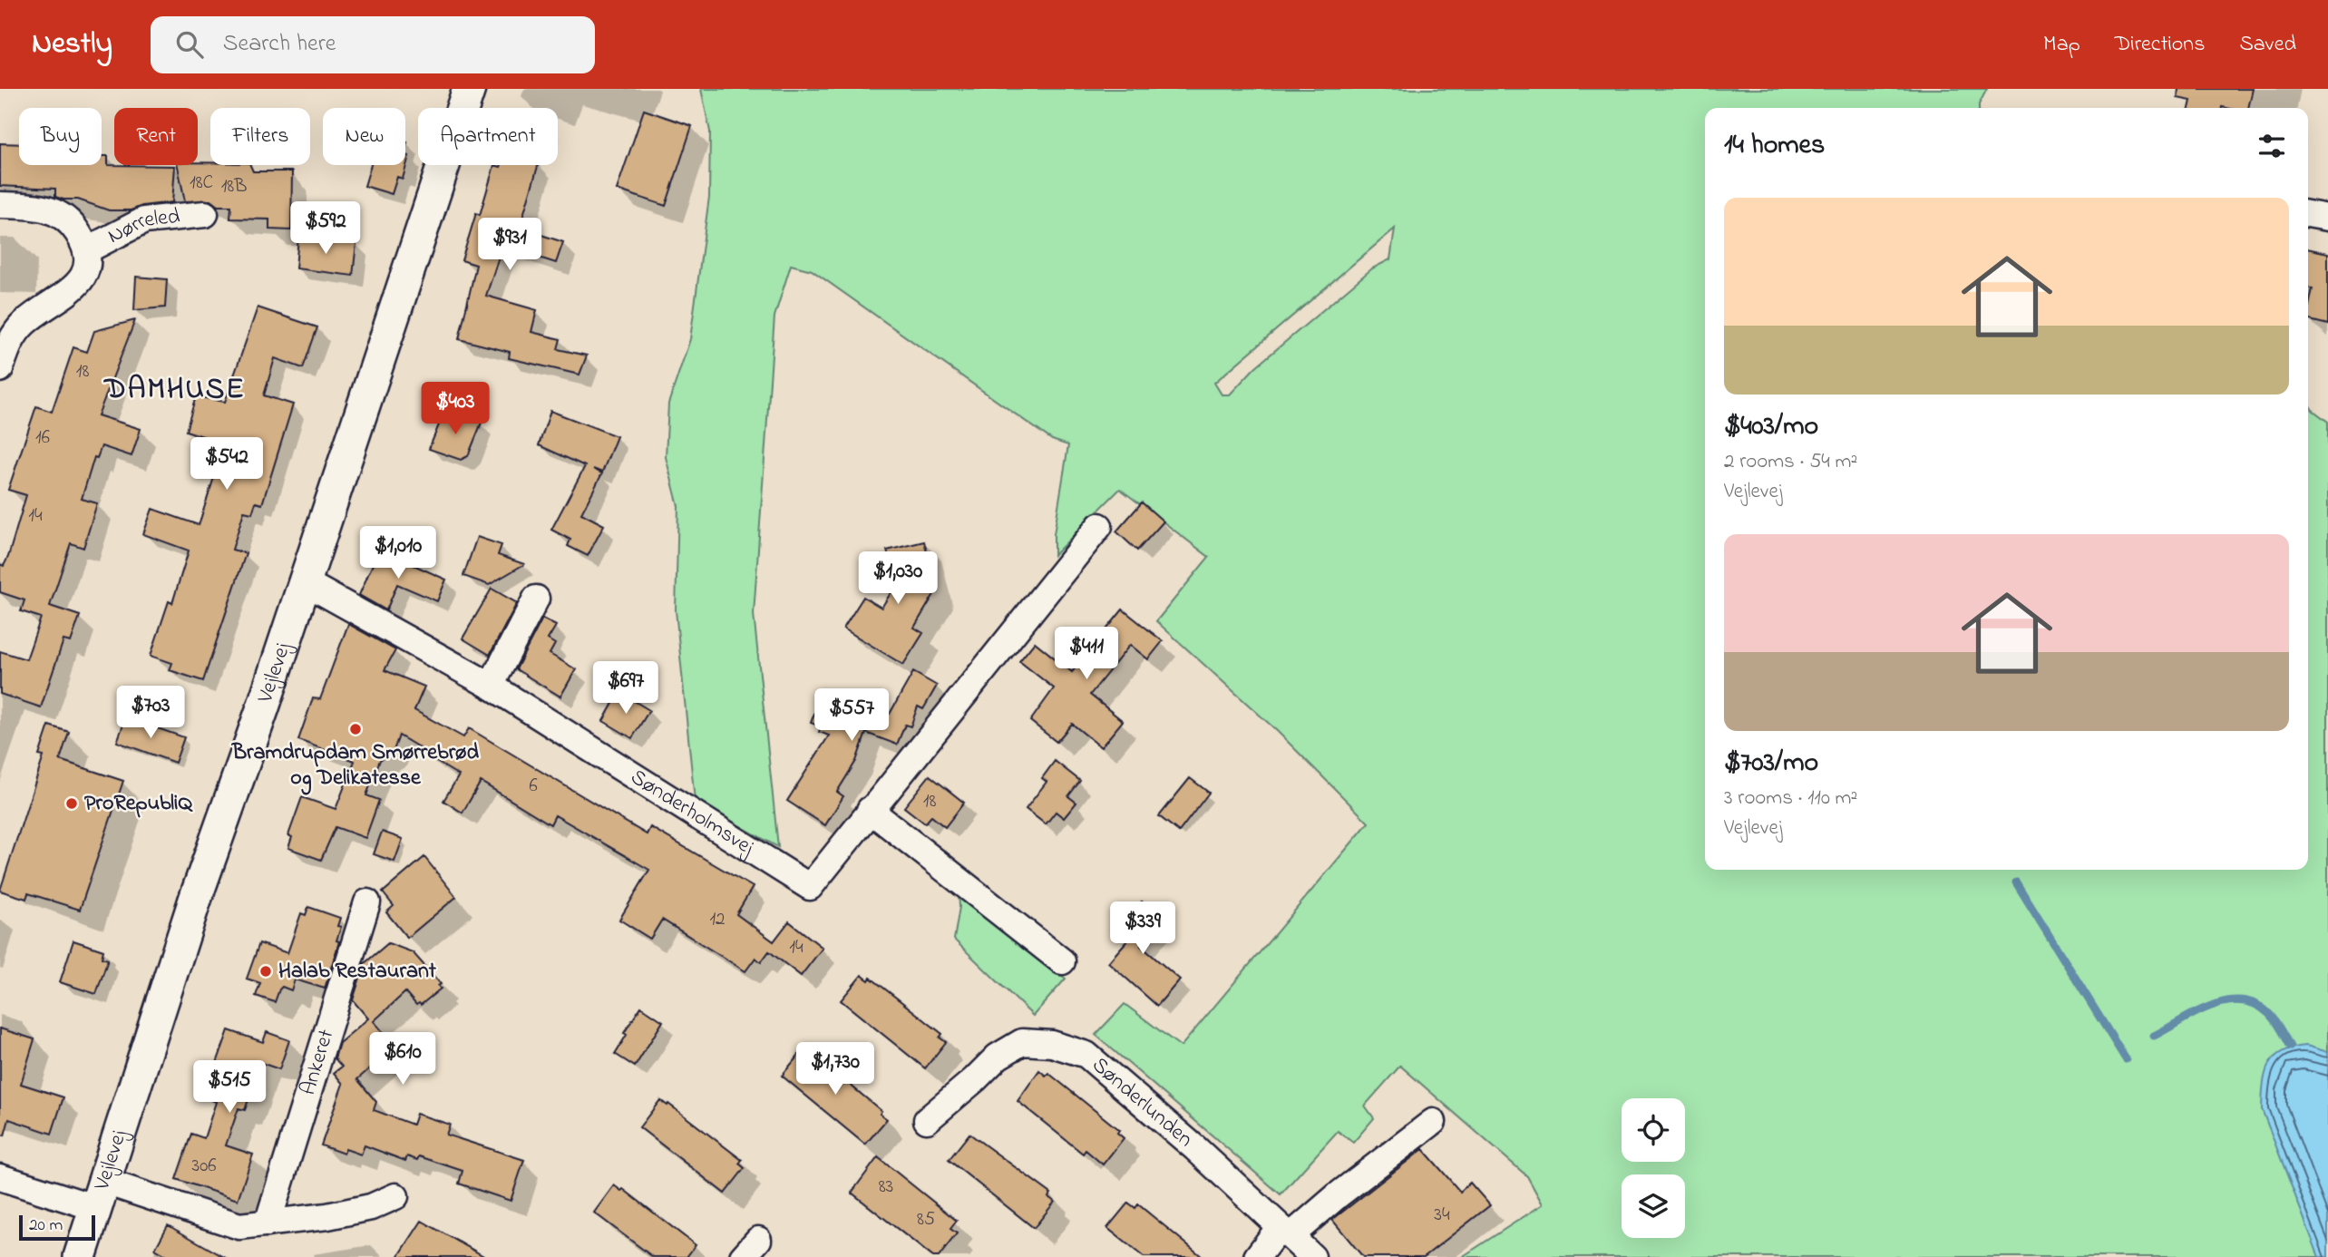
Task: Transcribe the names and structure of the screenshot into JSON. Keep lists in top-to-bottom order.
{
  "streets": {
    "street": [
      "Nørreled",
      "Vejlevej",
      "Sønderholmsvej",
      "Ankeret",
      "Sønderlunden"
    ]
  },
  "crossings": [
    ["Vejlevej", "Sønderholmsvej"]
  ],
  "districts": ["DAMHUSE"],
  "places": ["Bramdrupdam Smørrebrød og Delikatesse", "ProRepubliQ", "Halab Restaurant"],
  "house_numbers": [
    "18C",
    "18B",
    "18",
    "16",
    "14",
    "6",
    "18",
    "12",
    "14",
    "306",
    "83",
    "34",
    "85"
  ],
  "scale_bar": "20 m",
  "page": {
    "header": "Nestly",
    "search": "Search here",
    "nav": ["Map", "Directions", "Saved"],
    "chip": [
      "Buy",
      "Rent",
      "Filters",
      "New",
      "Apartment"
    ],
    "heading": "14 homes",
    "list": [
      {
        "name": "$403/mo",
        "note": "2 rooms · 54 m² · Vejlevej"
      },
      {
        "name": "$703/mo",
        "note": "3 rooms · 110 m² · Vejlevej"
      }
    ],
    "price": [
      "$592",
      "$931",
      "$403",
      "$542",
      "$1,010",
      "$1,030",
      "$411",
      "$697",
      "$703",
      "$557",
      "$339",
      "$610",
      "$1,730",
      "$515"
    ],
    "scale": "20 m"
  }
}
